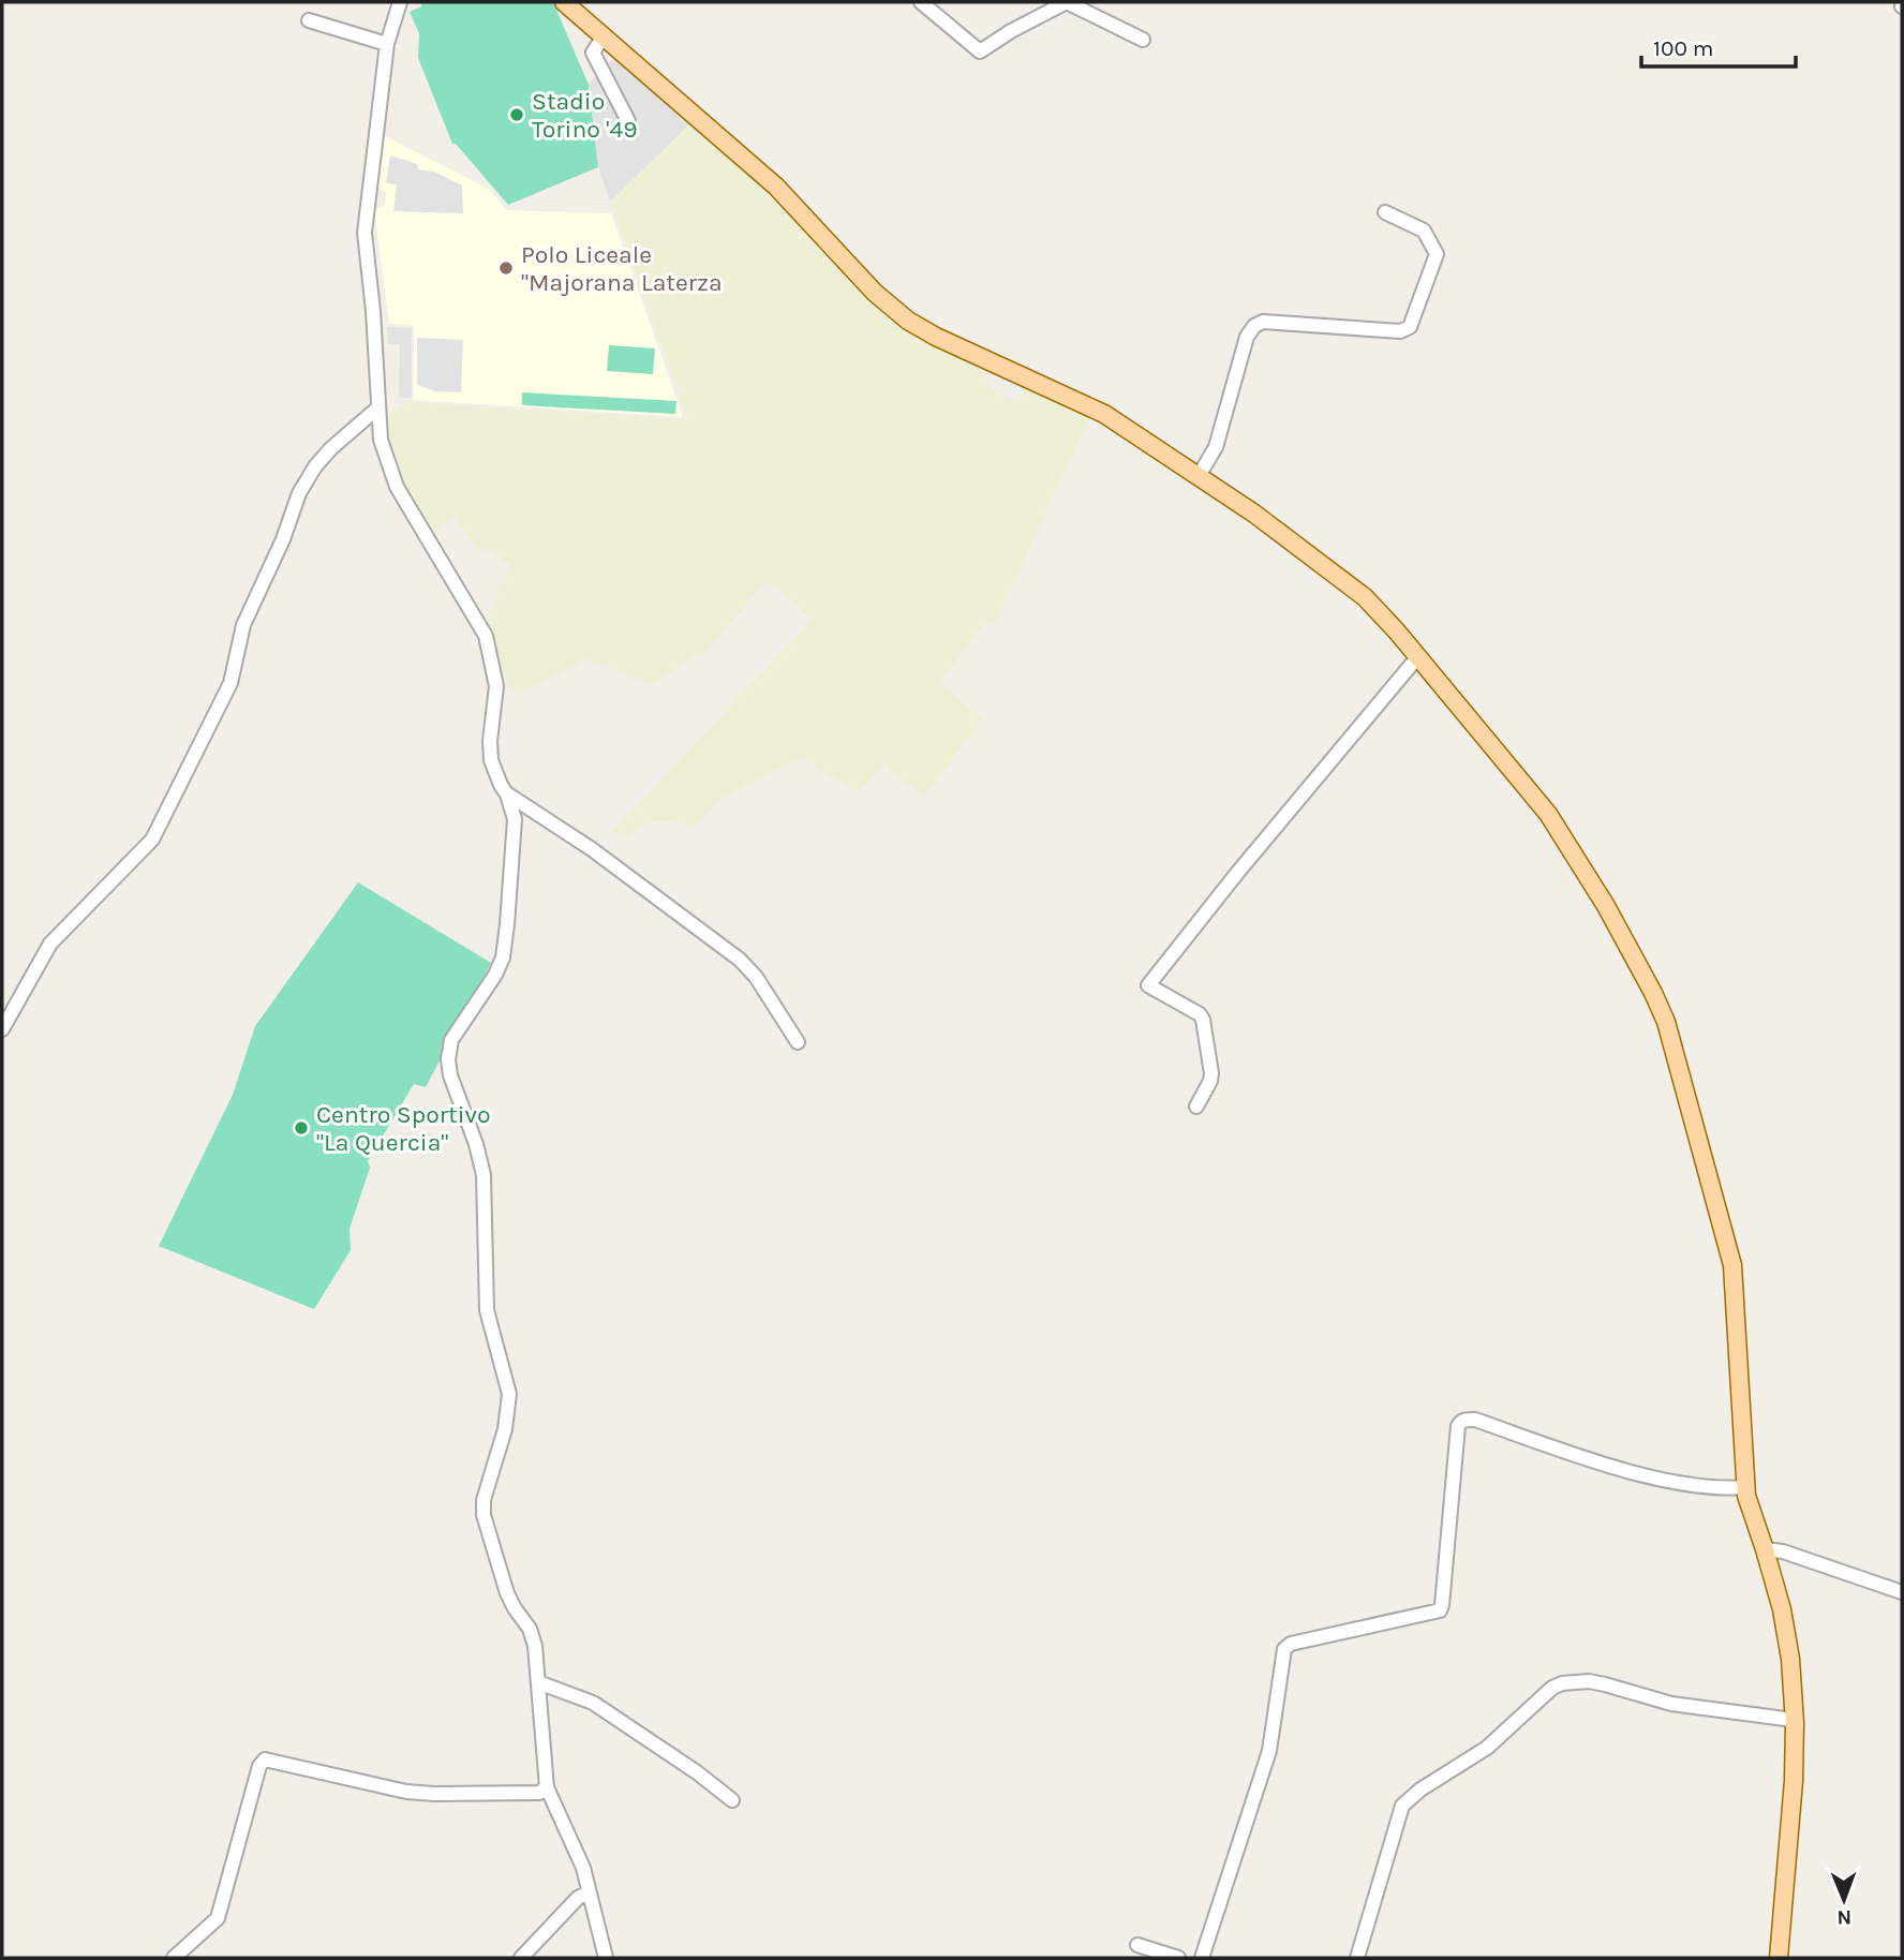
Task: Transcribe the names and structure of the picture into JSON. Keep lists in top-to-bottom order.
{
  "places": ["Stadio Torino '49", "Polo Liceale \"Majorana Laterza", "Centro Sportivo \"La Quercia\""],
  "scale_bar": "100 m",
  "north": "bottom"
}
